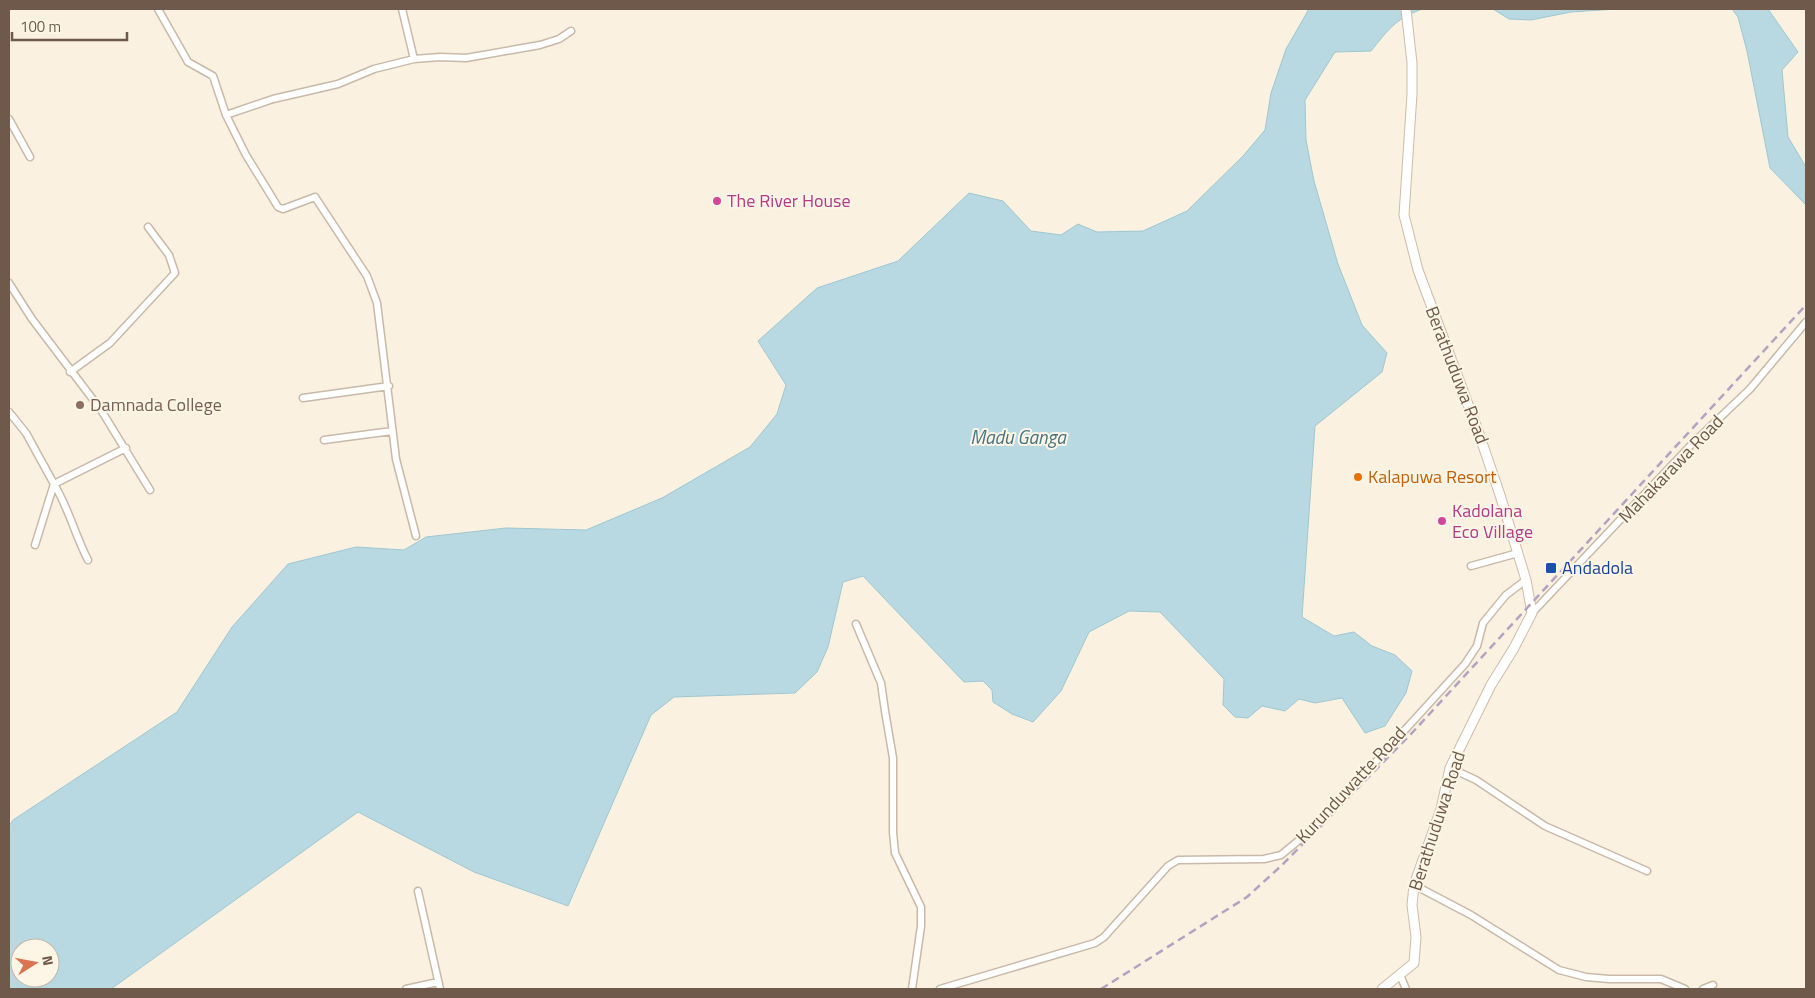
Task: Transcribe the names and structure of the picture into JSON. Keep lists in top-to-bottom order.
{
  "streets": {
    "street": ["Berathuduwa Road", "Mahakarawa Road", "Kurunduwatte Road"]
  },
  "crossings": [
    ["Berathuduwa Road", "Mahakarawa Road"],
    ["Berathuduwa Road", "Kurunduwatte Road"]
  ],
  "water": ["Madu Ganga"],
  "places": {
    "other": [
      "The River House",
      "Damnada College",
      "Kalapuwa Resort",
      "Kadolana Eco Village"
    ],
    "transit": ["Andadola"]
  },
  "scale_bar": "100 m",
  "north": "right"
}
